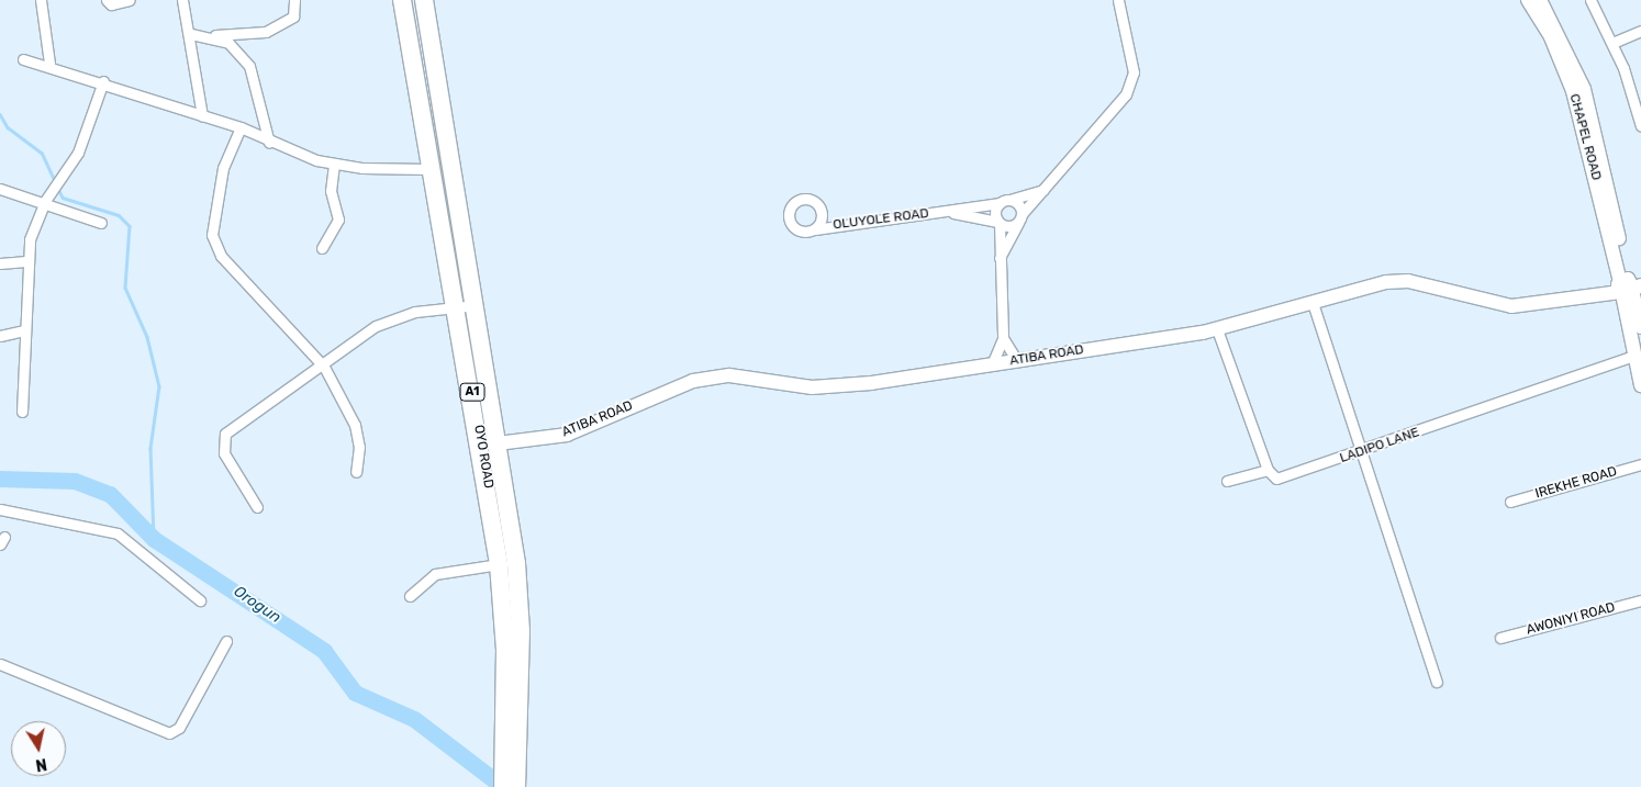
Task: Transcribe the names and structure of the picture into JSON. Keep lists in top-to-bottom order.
{
  "streets": {
    "highway": ["A1", "OYO ROAD"],
    "street": [
      "CHAPEL ROAD",
      "OLUYOLE ROAD",
      "ATIBA ROAD",
      "LADIPO LANE",
      "IREKHE ROAD",
      "AWONIYI ROAD"
    ]
  },
  "crossings": [
    ["CHAPEL ROAD", "ATIBA ROAD"],
    ["ATIBA ROAD", "OYO ROAD"]
  ],
  "water": ["Orogun"],
  "north": "bottom"
}
